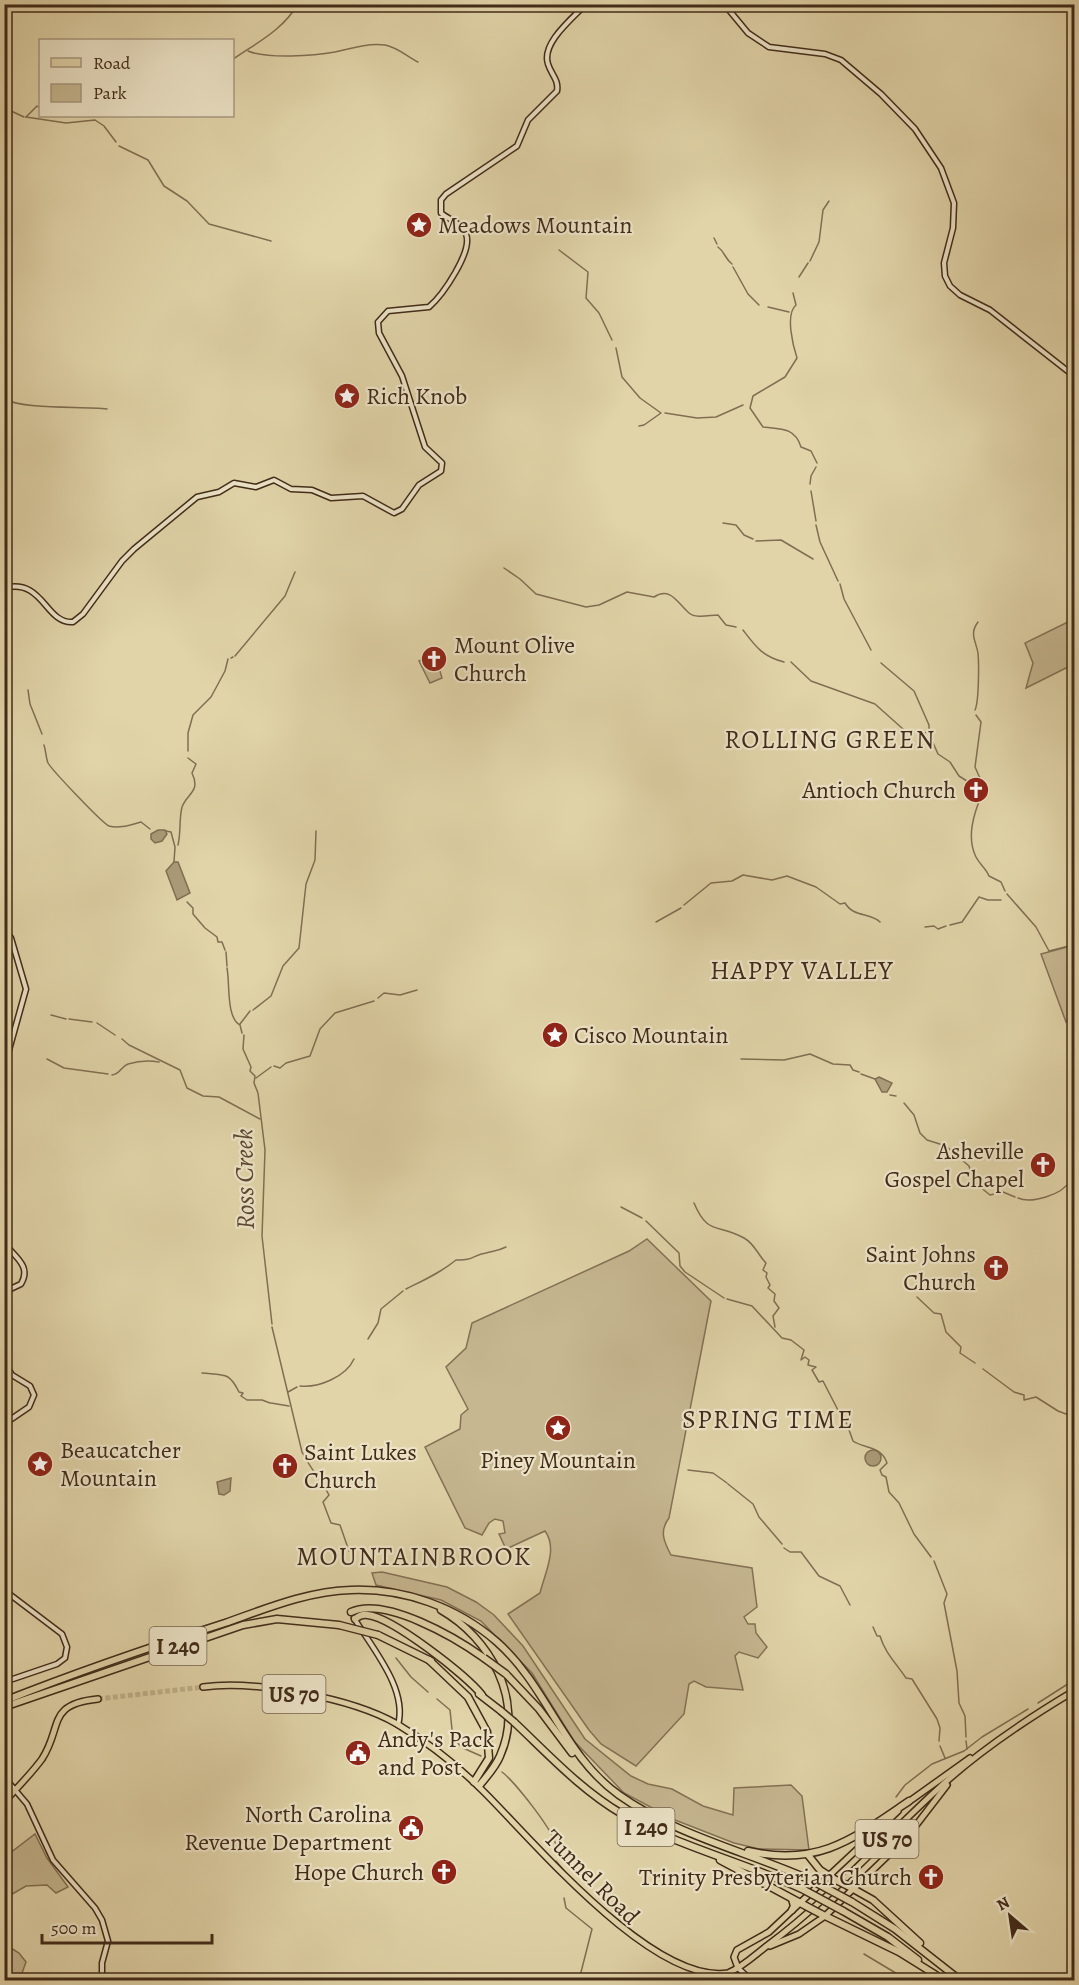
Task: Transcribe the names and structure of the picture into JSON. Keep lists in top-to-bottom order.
{
  "streets": {
    "highway": ["I 240"],
    "main road": ["US 70", "Tunnel Road"]
  },
  "districts": [
    "ROLLING GREEN",
    "HAPPY VALLEY",
    "SPRING TIME",
    "MOUNTAINBROOK"
  ],
  "water": ["Ross Creek"],
  "places": {
    "place": [
      "Meadows Mountain",
      "Rich Knob",
      "Cisco Mountain",
      "Piney Mountain",
      "Beaucatcher Mountain"
    ],
    "church": [
      "Mount Olive Church",
      "Antioch Church",
      "Asheville Gospel Chapel",
      "Saint Johns Church",
      "Saint Lukes Church",
      "Hope Church",
      "Trinity Presbyterian Church"
    ],
    "public building": ["Andy's Pack and Post", "North Carolina Revenue Department"]
  },
  "legend": ["Road", "Park"],
  "scale_bar": "500 m",
  "north": "top left"
}
